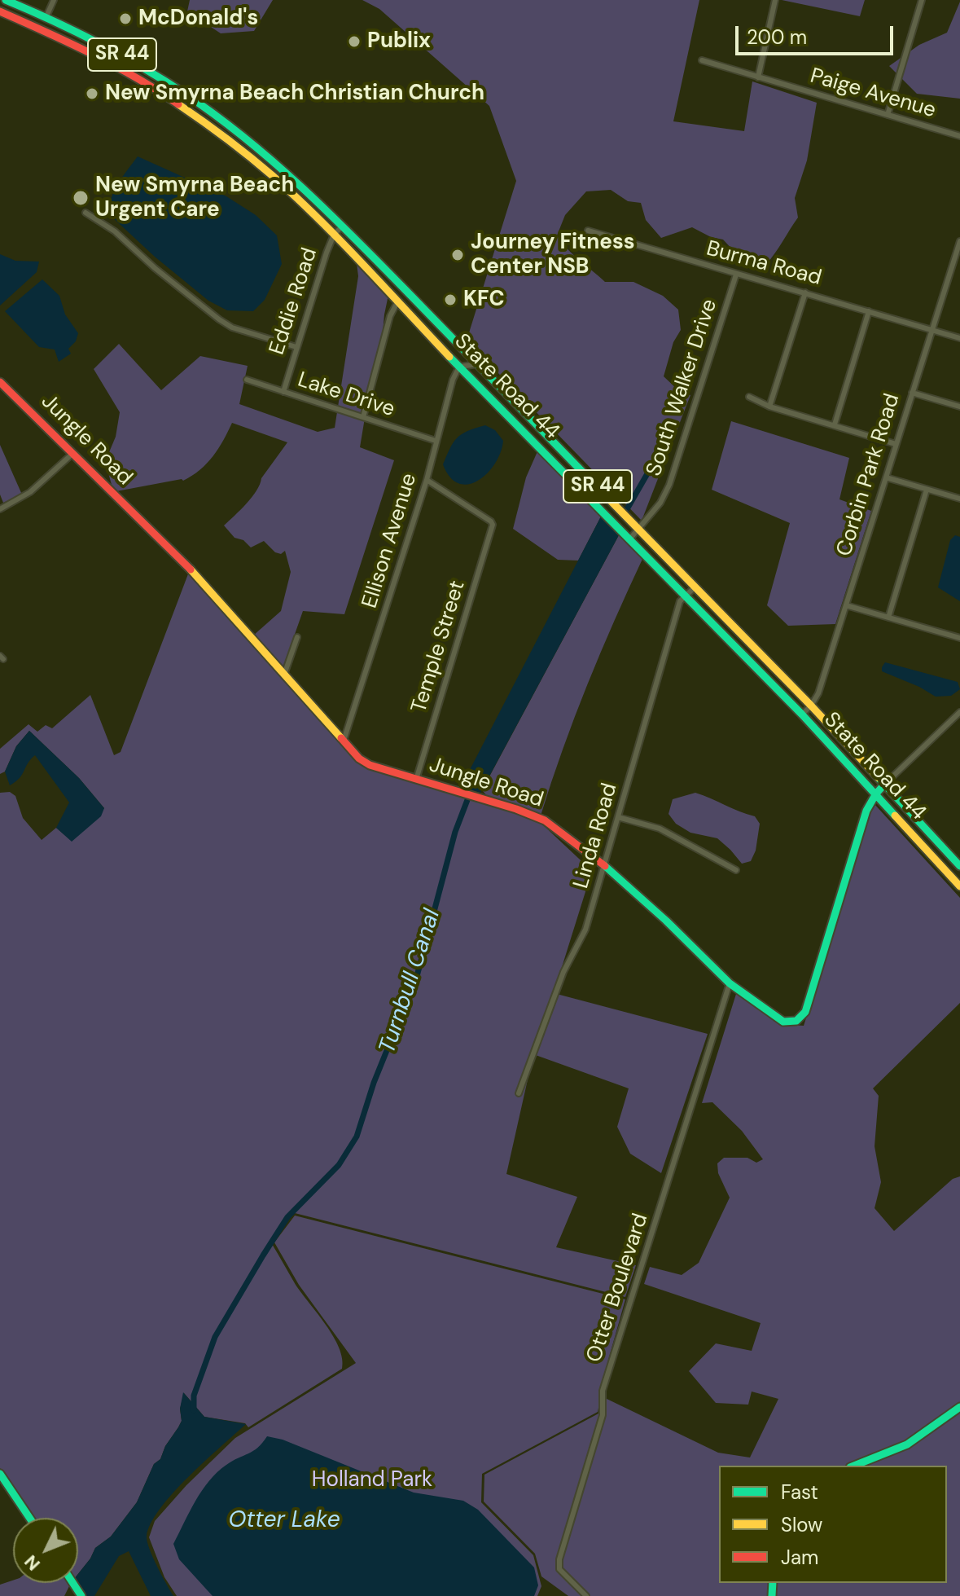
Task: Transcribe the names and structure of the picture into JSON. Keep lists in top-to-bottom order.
{
  "streets": {
    "main road": ["SR 44", "State Road 44", "Jungle Road"],
    "street": [
      "Paige Avenue",
      "Burma Road",
      "Eddie Road",
      "South Walker Drive",
      "Lake Drive",
      "Corbin Park Road",
      "Ellison Avenue",
      "Temple Street",
      "Linda Road",
      "Otter Boulevard"
    ]
  },
  "crossings": [
    ["Burma Road", "South Walker Drive"],
    ["Burma Road", "Corbin Park Road"],
    ["Eddie Road", "State Road 44"],
    ["Eddie Road", "Lake Drive"],
    ["State Road 44", "South Walker Drive"],
    ["State Road 44", "Jungle Road"],
    ["State Road 44", "Corbin Park Road"],
    ["State Road 44", "Ellison Avenue"],
    ["State Road 44", "Linda Road"],
    ["Lake Drive", "Ellison Avenue"],
    ["Jungle Road", "Ellison Avenue"],
    ["Jungle Road", "Temple Street"],
    ["Jungle Road", "Linda Road"],
    ["Jungle Road", "Otter Boulevard"],
    ["Ellison Avenue", "Temple Street"]
  ],
  "water": ["Turnbull Canal", "Otter Lake"],
  "parks": ["Holland Park"],
  "places": [
    "McDonald's",
    "Publix",
    "New Smyrna Beach Christian Church",
    "New Smyrna Beach Urgent Care",
    "Journey Fitness Center NSB",
    "KFC"
  ],
  "legend": ["Fast", "Slow", "Jam"],
  "scale_bar": "200 m",
  "north": "bottom left"
}
